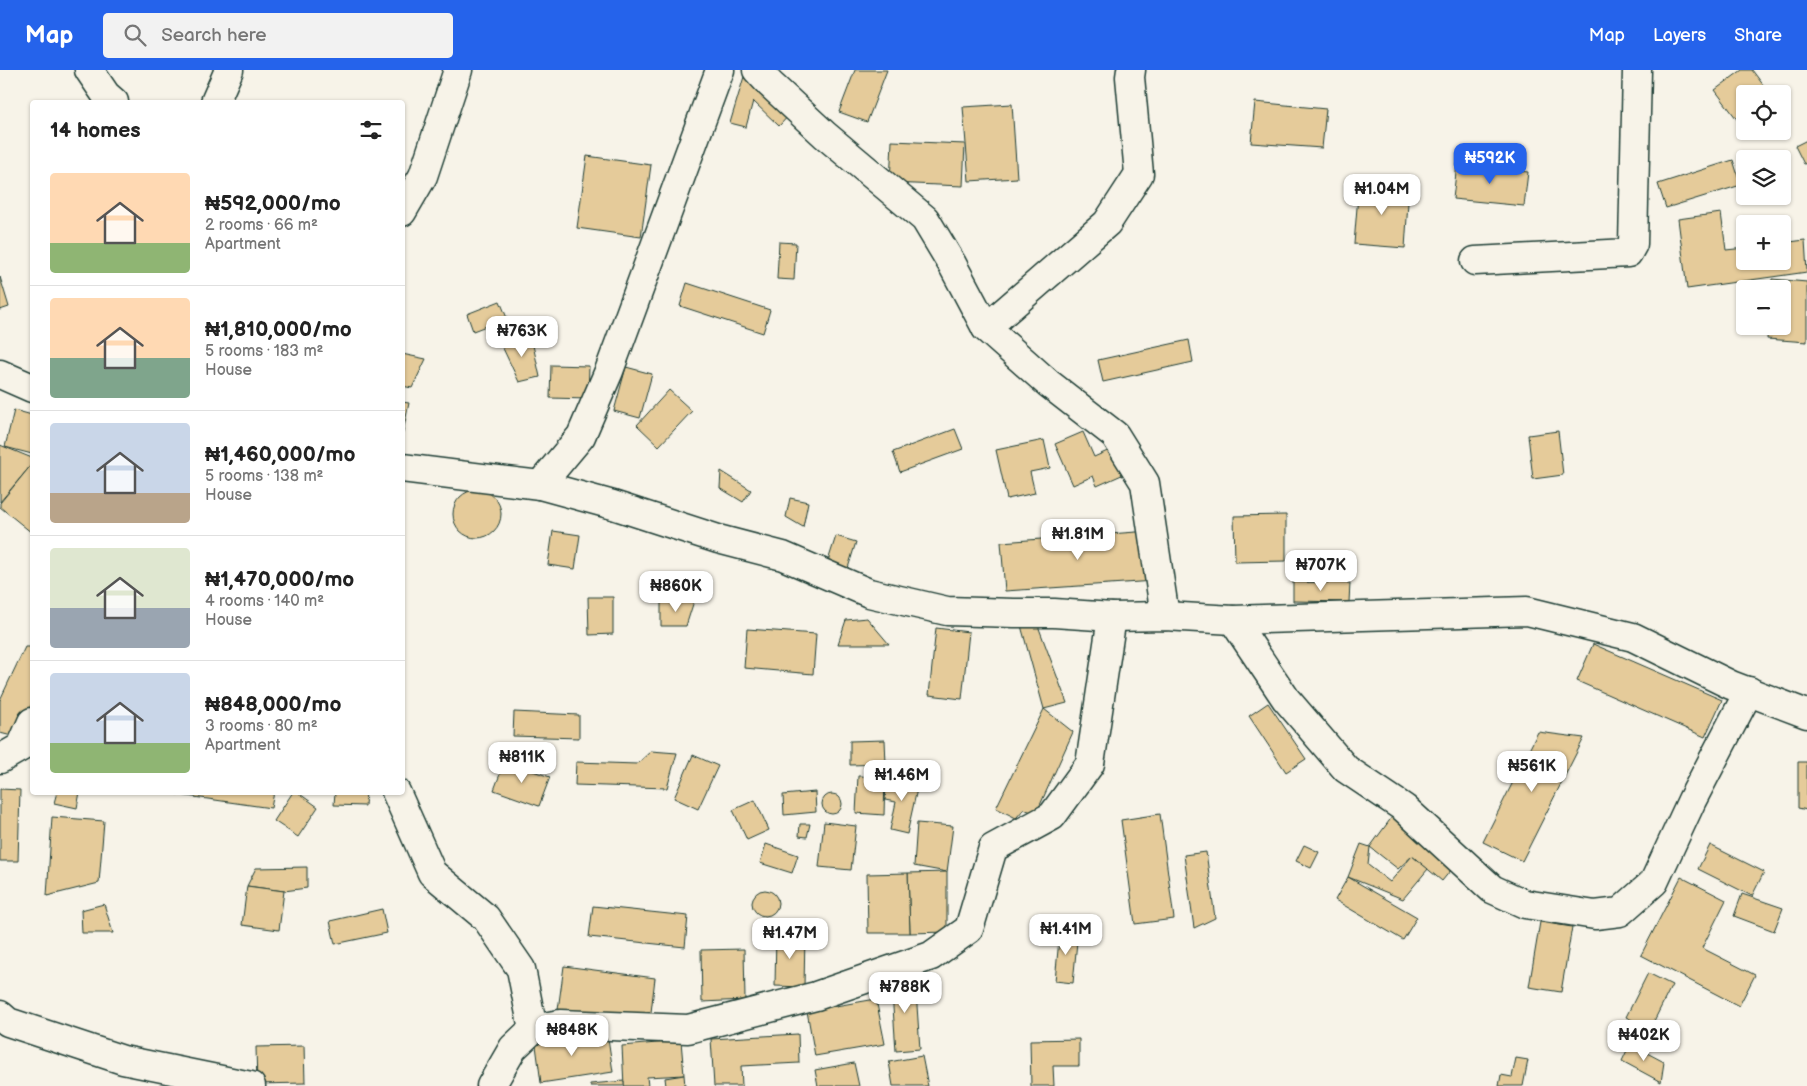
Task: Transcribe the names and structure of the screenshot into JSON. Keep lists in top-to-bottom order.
{
  "page": {
    "header": "Map",
    "search": "Search here",
    "nav": ["Map", "Layers", "Share"],
    "map_buttons": ["+", "−"],
    "heading": "14 homes",
    "price": [
      "₦592K",
      "₦1.04M",
      "₦763K",
      "₦1.81M",
      "₦707K",
      "₦860K",
      "₦811K",
      "₦561K",
      "₦1.46M",
      "₦1.41M",
      "₦1.47M",
      "₦788K",
      "₦848K",
      "₦402K"
    ],
    "list": [
      {
        "name": "₦592,000/mo",
        "note": "2 rooms · 66 m² · Apartment"
      },
      {
        "name": "₦1,810,000/mo",
        "note": "5 rooms · 183 m² · House"
      },
      {
        "name": "₦1,460,000/mo",
        "note": "5 rooms · 138 m² · House"
      },
      {
        "name": "₦1,470,000/mo",
        "note": "4 rooms · 140 m² · House"
      },
      {
        "name": "₦848,000/mo",
        "note": "3 rooms · 80 m² · Apartment"
      }
    ]
  }
}
